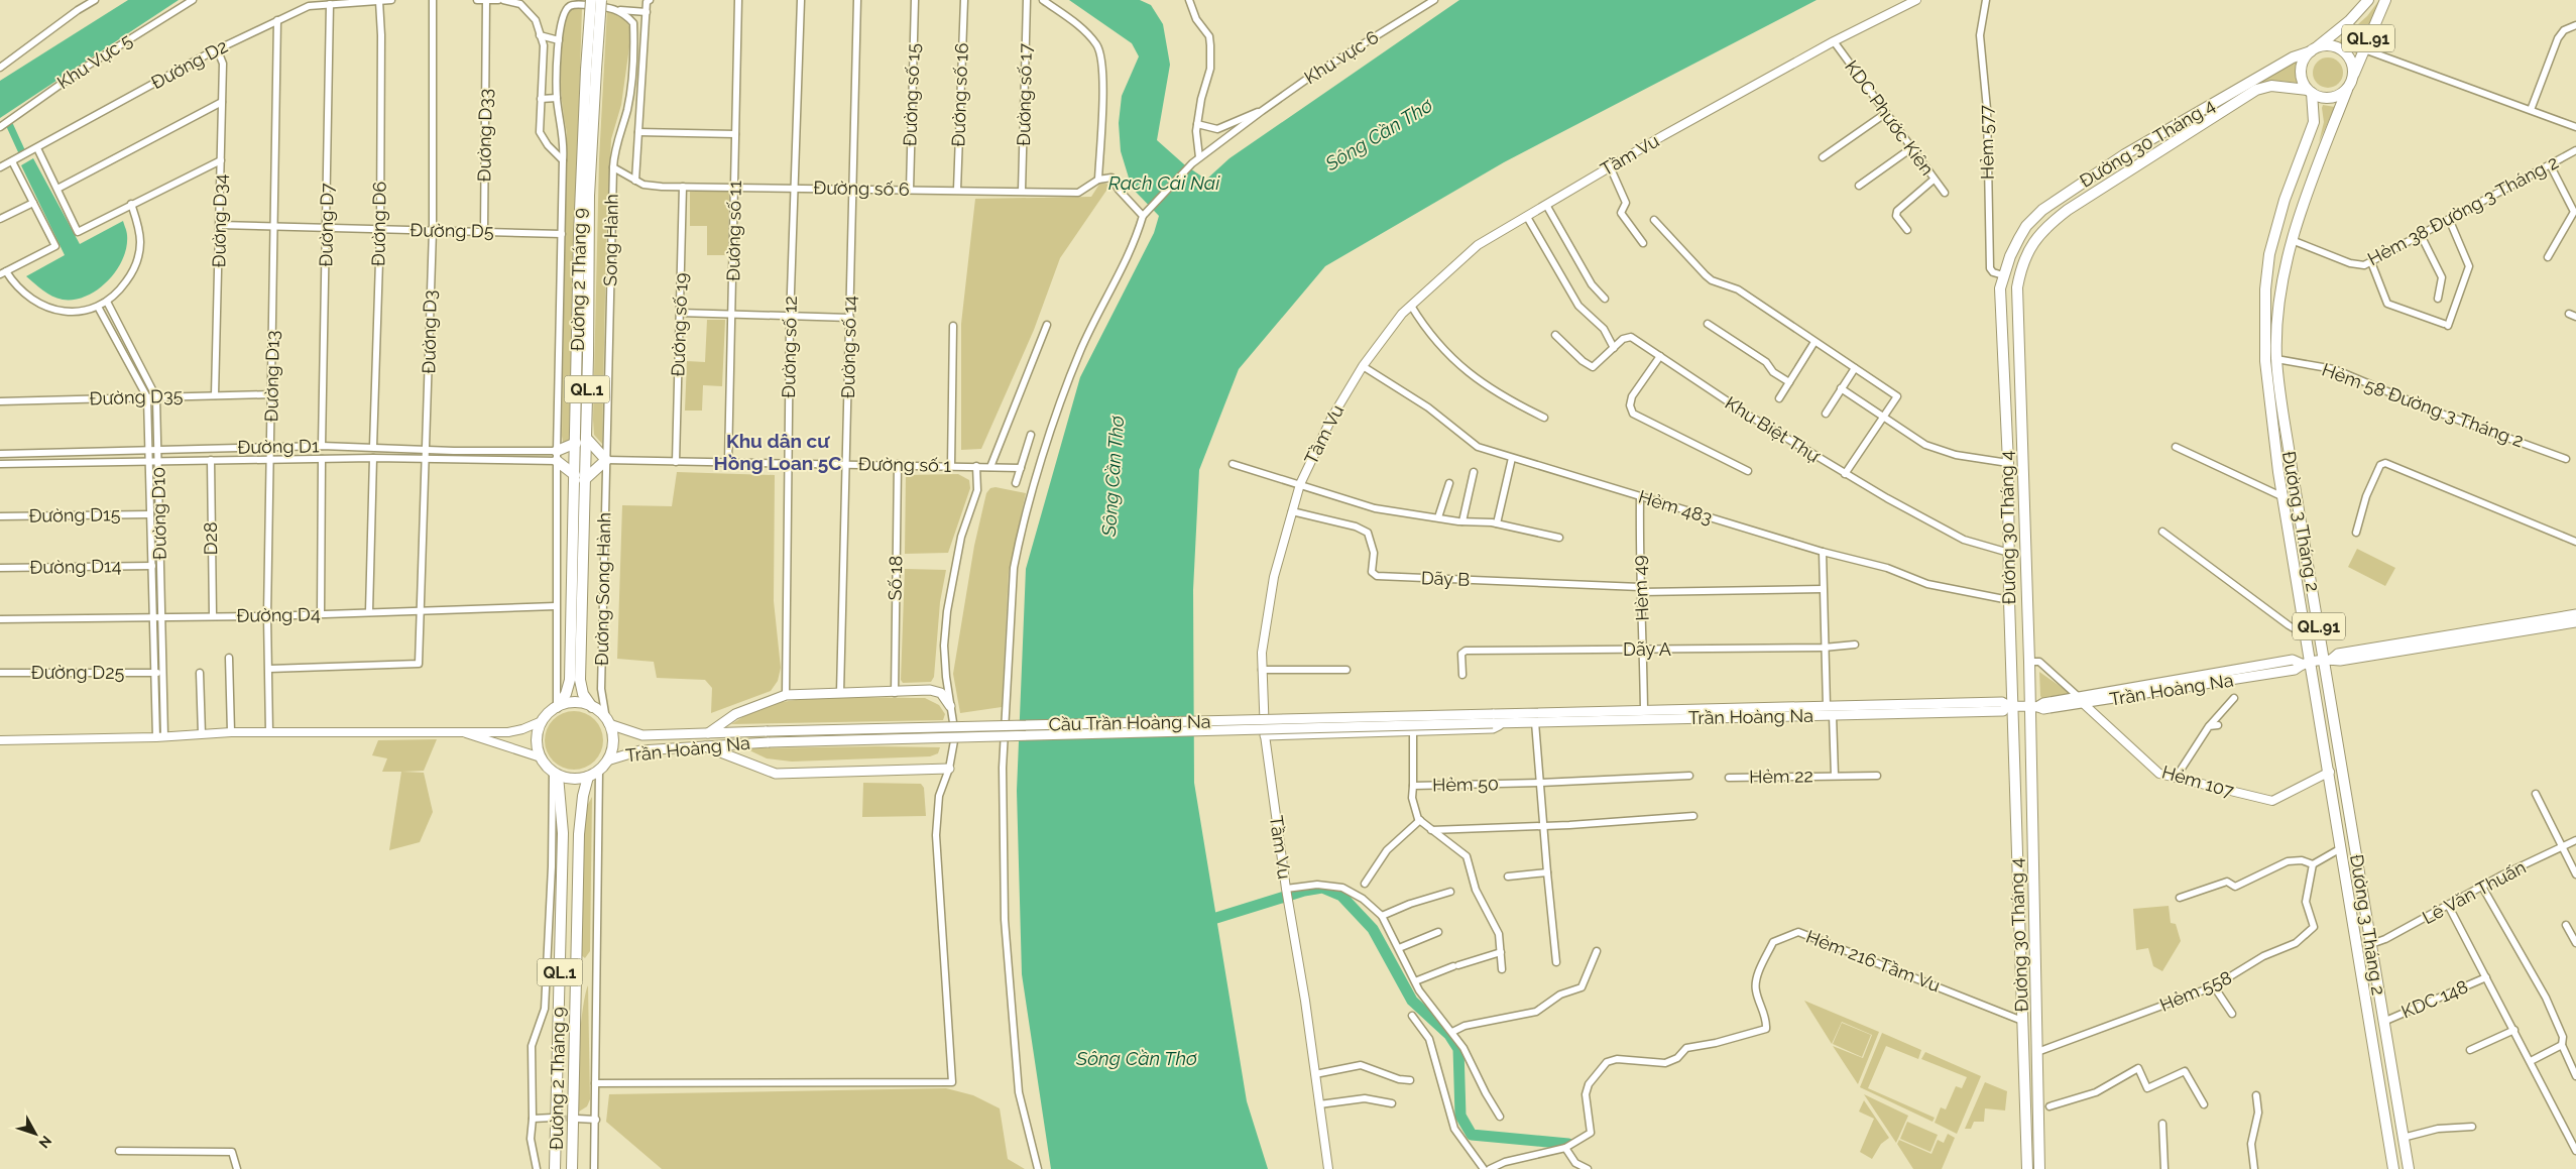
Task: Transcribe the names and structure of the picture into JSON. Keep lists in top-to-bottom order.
{
  "streets": {
    "main road": [
      "QL.91",
      "Đường 30 Tháng 4",
      "Đường 2 Tháng 9",
      "QL.1",
      "Đường 3 Tháng 2",
      "Trần Hoàng Na",
      "Cầu Trần Hoàng Na"
    ],
    "street": [
      "Khu vực 6",
      "Khu Vực 5",
      "Đường D2",
      "Đường số 15",
      "Đường số 16",
      "Đường số 17",
      "KDC Phước Kiên",
      "Đường D33",
      "Hẻm 577",
      "Tầm Vu",
      "Đường số 6",
      "Hẻm 38 Đường 3 Tháng 2",
      "Đường D34",
      "Đường D6",
      "Đường D7",
      "Đường D5",
      "Đường số 11",
      "Song Hành",
      "Đường số 19",
      "Đường D3",
      "Đường số 12",
      "Đường số 14",
      "Đường D13",
      "Đường D35",
      "Hẻm 58 Đường 3 Tháng 2",
      "Khu Biệt Thự",
      "Đường D1",
      "Đường số 1",
      "Hẻm 483",
      "Đường D10",
      "Đường D15",
      "D28",
      "Đường D14",
      "Số 18",
      "Dãy B",
      "Hèm 49",
      "Đường Song Hành",
      "Đường D4",
      "Dãy A",
      "Đường D25",
      "Hẻm 22",
      "Hẻm 107",
      "Hẻm 50",
      "Lê Văn Thuấn",
      "Hẻm 216 Tầm Vu",
      "Hẻm 558",
      "KDC 148"
    ]
  },
  "crossings": [
    ["QL.91", "Đường 30 Tháng 4"],
    ["QL.91", "Đường 3 Tháng 2"],
    ["Khu vực 6", "Đường số 6"],
    ["Đường D2", "Đường D34"],
    ["Đường D2", "Đường D6"],
    ["Đường D2", "Đường D7"],
    ["Đường D2", "Đường D13"],
    ["Đường số 15", "Đường số 6"],
    ["Đường số 16", "Đường số 6"],
    ["Đường số 17", "Đường số 6"],
    ["KDC Phước Kiên", "Tầm Vu"],
    ["Đường D33", "Đường D5"],
    ["Hẻm 577", "Đường 30 Tháng 4"],
    ["Đường 30 Tháng 4", "Khu Biệt Thự"],
    ["Đường 30 Tháng 4", "Hẻm 483"],
    ["Đường 30 Tháng 4", "Đường 3 Tháng 2"],
    ["Đường 30 Tháng 4", "Trần Hoàng Na"],
    ["Đường 30 Tháng 4", "Hẻm 107"],
    ["Đường 30 Tháng 4", "Hẻm 216 Tầm Vu"],
    ["Đường 30 Tháng 4", "Hẻm 558"],
    ["Tầm Vu", "Hẻm 483"],
    ["Tầm Vu", "Dãy B"],
    ["Đường số 6", "Đường số 11"],
    ["Đường số 6", "Song Hành"],
    ["Đường số 6", "Đường số 19"],
    ["Đường số 6", "Đường số 12"],
    ["Đường số 6", "Đường số 14"],
    ["Hẻm 38 Đường 3 Tháng 2", "Đường 3 Tháng 2"],
    ["Đường D34", "Đường D5"],
    ["Đường D34", "Đường D35"],
    ["Đường D6", "Đường D5"],
    ["Đường D6", "Đường D1"],
    ["Đường D7", "Đường D5"],
    ["Đường D7", "Đường D1"],
    ["Đường D5", "Đường D3"],
    ["Đường D5", "Đường D13"],
    ["Đường số 11", "Đường số 1"],
    ["Song Hành", "Đường số 1"],
    ["Song Hành", "Đường Song Hành"],
    ["Đường 2 Tháng 9", "Đường Song Hành"],
    ["Đường 2 Tháng 9", "Trần Hoàng Na"],
    ["Đường số 19", "Đường số 1"],
    ["Đường D3", "Đường D13"],
    ["Đường D3", "Đường D1"],
    ["Đường D3", "Đường D4"],
    ["Đường số 12", "Đường số 1"],
    ["Đường số 14", "Đường số 1"],
    ["Đường D13", "Đường D35"],
    ["Đường D13", "Đường D1"],
    ["Đường D13", "Đường D4"],
    ["Đường D35", "Đường D10"],
    ["Hẻm 58 Đường 3 Tháng 2", "Đường 3 Tháng 2"],
    ["Đường D1", "Đường D10"],
    ["Đường D1", "D28"],
    ["Đường số 1", "Số 18"],
    ["Đường số 1", "Đường Song Hành"],
    ["Hẻm 483", "Hèm 49"],
    ["Đường D10", "Đường D15"],
    ["Đường D10", "Đường D14"],
    ["Đường D10", "Đường D4"],
    ["Đường D10", "Đường D25"],
    ["Đường 3 Tháng 2", "Trần Hoàng Na"],
    ["Đường 3 Tháng 2", "Hẻm 107"],
    ["Đường 3 Tháng 2", "Lê Văn Thuấn"],
    ["Đường 3 Tháng 2", "KDC 148"],
    ["D28", "Đường D4"],
    ["Dãy B", "Hèm 49"],
    ["Hèm 49", "Dãy A"],
    ["Hèm 49", "Trần Hoàng Na"],
    ["Đường Song Hành", "Trần Hoàng Na"],
    ["Trần Hoàng Na", "Cầu Trần Hoàng Na"],
    ["Trần Hoàng Na", "Hẻm 22"],
    ["Trần Hoàng Na", "Hẻm 107"]
  ],
  "districts": ["Khu dân cư Hồng Loan 5C"],
  "water": ["Sông Cần Thơ", "Rạch Cái Nai"],
  "north": "bottom right"
}
